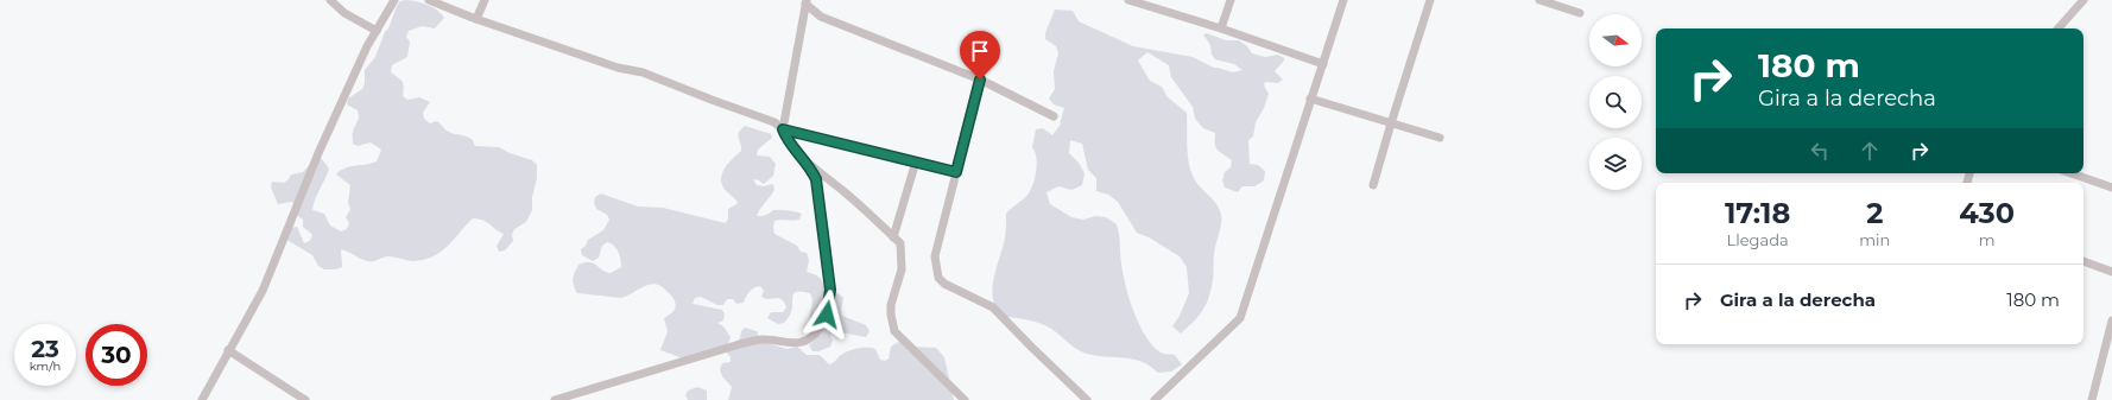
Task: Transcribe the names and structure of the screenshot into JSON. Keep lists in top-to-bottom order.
{
  "north": "right",
  "page": {
    "turn": ["180 m", "Gira a la derecha"],
    "eta": [
      "17:18",
      "Llegada",
      "2",
      "min",
      "430",
      "m"
    ],
    "list": [
      {
        "name": "Gira a la derecha",
        "value": "180 m"
      }
    ],
    "speed": "23 km/h",
    "limit": "30"
  }
}
